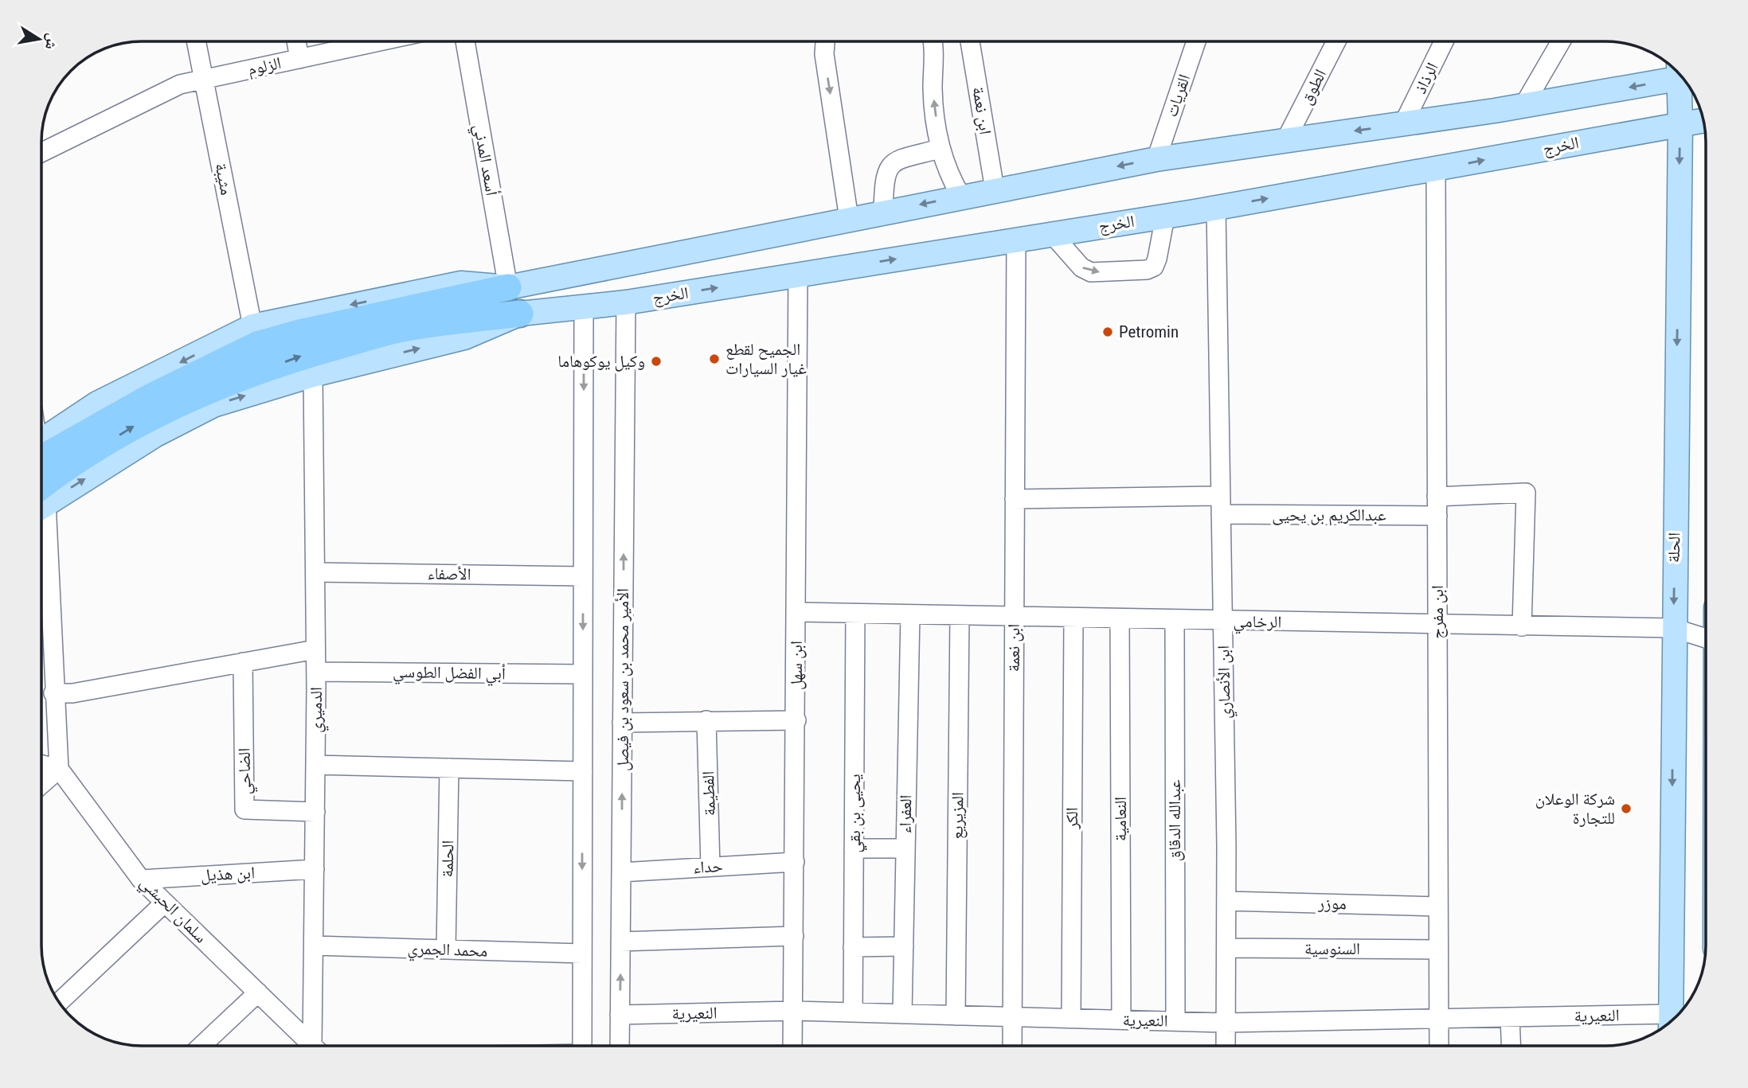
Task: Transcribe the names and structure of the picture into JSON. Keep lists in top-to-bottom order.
{
  "streets": {
    "main road": ["الخرج", "الحلة"],
    "street": [
      "الزلوم",
      "الرذاذ",
      "الطوق",
      "القريات",
      "ابن نعمة",
      "أسعد المدني",
      "مثيبة",
      "عبدالكريم بن يحيى",
      "الأصفاء",
      "ابن مفرج",
      "الرخامي",
      "ابن سهل",
      "أبي الفضل الطوسي",
      "الأمير محمد بن سعود بن فيصل",
      "ابن الأنصاري",
      "الدميري",
      "الضاحي",
      "الفطيمة",
      "يحيى بن بقي",
      "العفراء",
      "المزيريع",
      "الكر",
      "النعامية",
      "عبدالله الدقاق",
      "الحلمة",
      "حداء",
      "ابن هذيل",
      "موزر",
      "سلمان الحبشي",
      "السنوسية",
      "محمد الجمري",
      "النعيرية"
    ]
  },
  "crossings": [
    ["الزلوم", "مثيبة"],
    ["ابن نعمة", "الخرج"],
    ["ابن نعمة", "الرخامي"],
    ["ابن نعمة", "النعيرية"],
    ["الخرج", "الحلة"],
    ["الخرج", "ابن مفرج"],
    ["الخرج", "ابن سهل"],
    ["الخرج", "الأمير محمد بن سعود بن فيصل"],
    ["الخرج", "ابن الأنصاري"],
    ["الخرج", "الدميري"],
    ["عبدالكريم بن يحيى", "ابن مفرج"],
    ["عبدالكريم بن يحيى", "ابن الأنصاري"],
    ["الحلة", "الرخامي"],
    ["الأصفاء", "الدميري"],
    ["ابن مفرج", "الرخامي"],
    ["ابن مفرج", "موزر"],
    ["ابن مفرج", "السنوسية"],
    ["ابن مفرج", "النعيرية"],
    ["الرخامي", "ابن سهل"],
    ["الرخامي", "ابن الأنصاري"],
    ["الرخامي", "يحيى بن بقي"],
    ["الرخامي", "العفراء"],
    ["الرخامي", "المزيريع"],
    ["الرخامي", "الكر"],
    ["الرخامي", "النعامية"],
    ["الرخامي", "عبدالله الدقاق"],
    ["ابن سهل", "حداء"],
    ["ابن سهل", "النعيرية"],
    ["أبي الفضل الطوسي", "الدميري"],
    ["الأمير محمد بن سعود بن فيصل", "حداء"],
    ["الأمير محمد بن سعود بن فيصل", "النعيرية"],
    ["ابن الأنصاري", "موزر"],
    ["ابن الأنصاري", "السنوسية"],
    ["ابن الأنصاري", "النعيرية"],
    ["الدميري", "الضاحي"],
    ["الدميري", "ابن هذيل"],
    ["الدميري", "محمد الجمري"],
    ["الفطيمة", "حداء"],
    ["يحيى بن بقي", "النعيرية"],
    ["العفراء", "النعيرية"],
    ["المزيريع", "النعيرية"],
    ["الكر", "النعيرية"],
    ["النعامية", "النعيرية"],
    ["عبدالله الدقاق", "النعيرية"],
    ["الحلمة", "محمد الجمري"],
    ["ابن هذيل", "سلمان الحبشي"]
  ],
  "one_way": ["الحلة"],
  "places": [
    "Petromin",
    "الجميح لقطع غيار السيارات",
    "وكيل يوكوهاما",
    "شركة الوعلان للتجارة"
  ],
  "north": "right"
}
